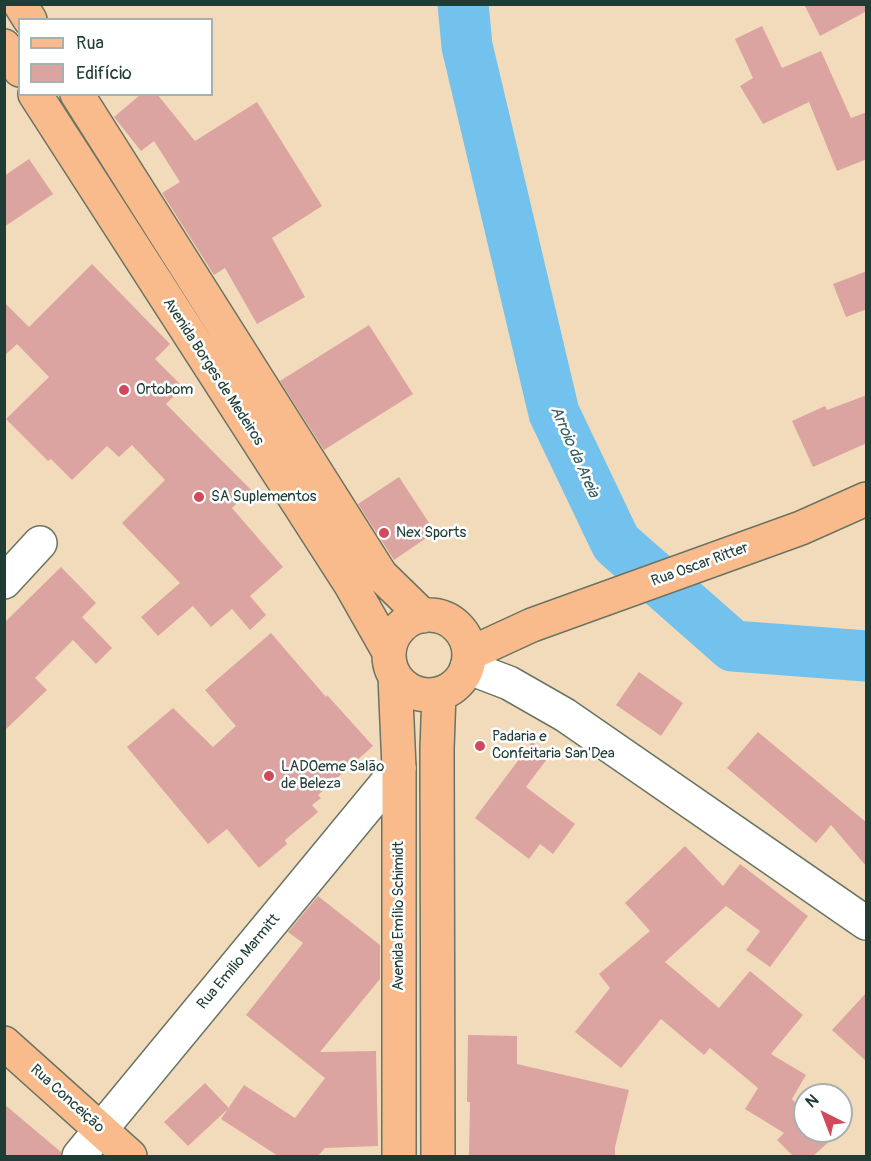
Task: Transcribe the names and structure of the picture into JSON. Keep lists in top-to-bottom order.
{
  "streets": {
    "main road": [
      "Avenida Borges de Medeiros",
      "Rua Oscar Ritter",
      "Avenida Emílio Schimidt",
      "Rua Conceição"
    ],
    "street": ["Rua Emilio Marmitt"]
  },
  "crossings": [
    ["Avenida Borges de Medeiros", "Rua Oscar Ritter"],
    ["Avenida Borges de Medeiros", "Avenida Emílio Schimidt"],
    ["Rua Oscar Ritter", "Avenida Emílio Schimidt"],
    ["Avenida Emílio Schimidt", "Rua Emilio Marmitt"],
    ["Rua Emilio Marmitt", "Rua Conceição"]
  ],
  "water": ["Arroio da Areia"],
  "places": [
    "Ortobom",
    "SA Suplementos",
    "Nex Sports",
    "Padaria e Confeitaria San'Dea",
    "LADOeme Salão de Beleza"
  ],
  "legend": ["Rua", "Edifício"],
  "north": "top left"
}
